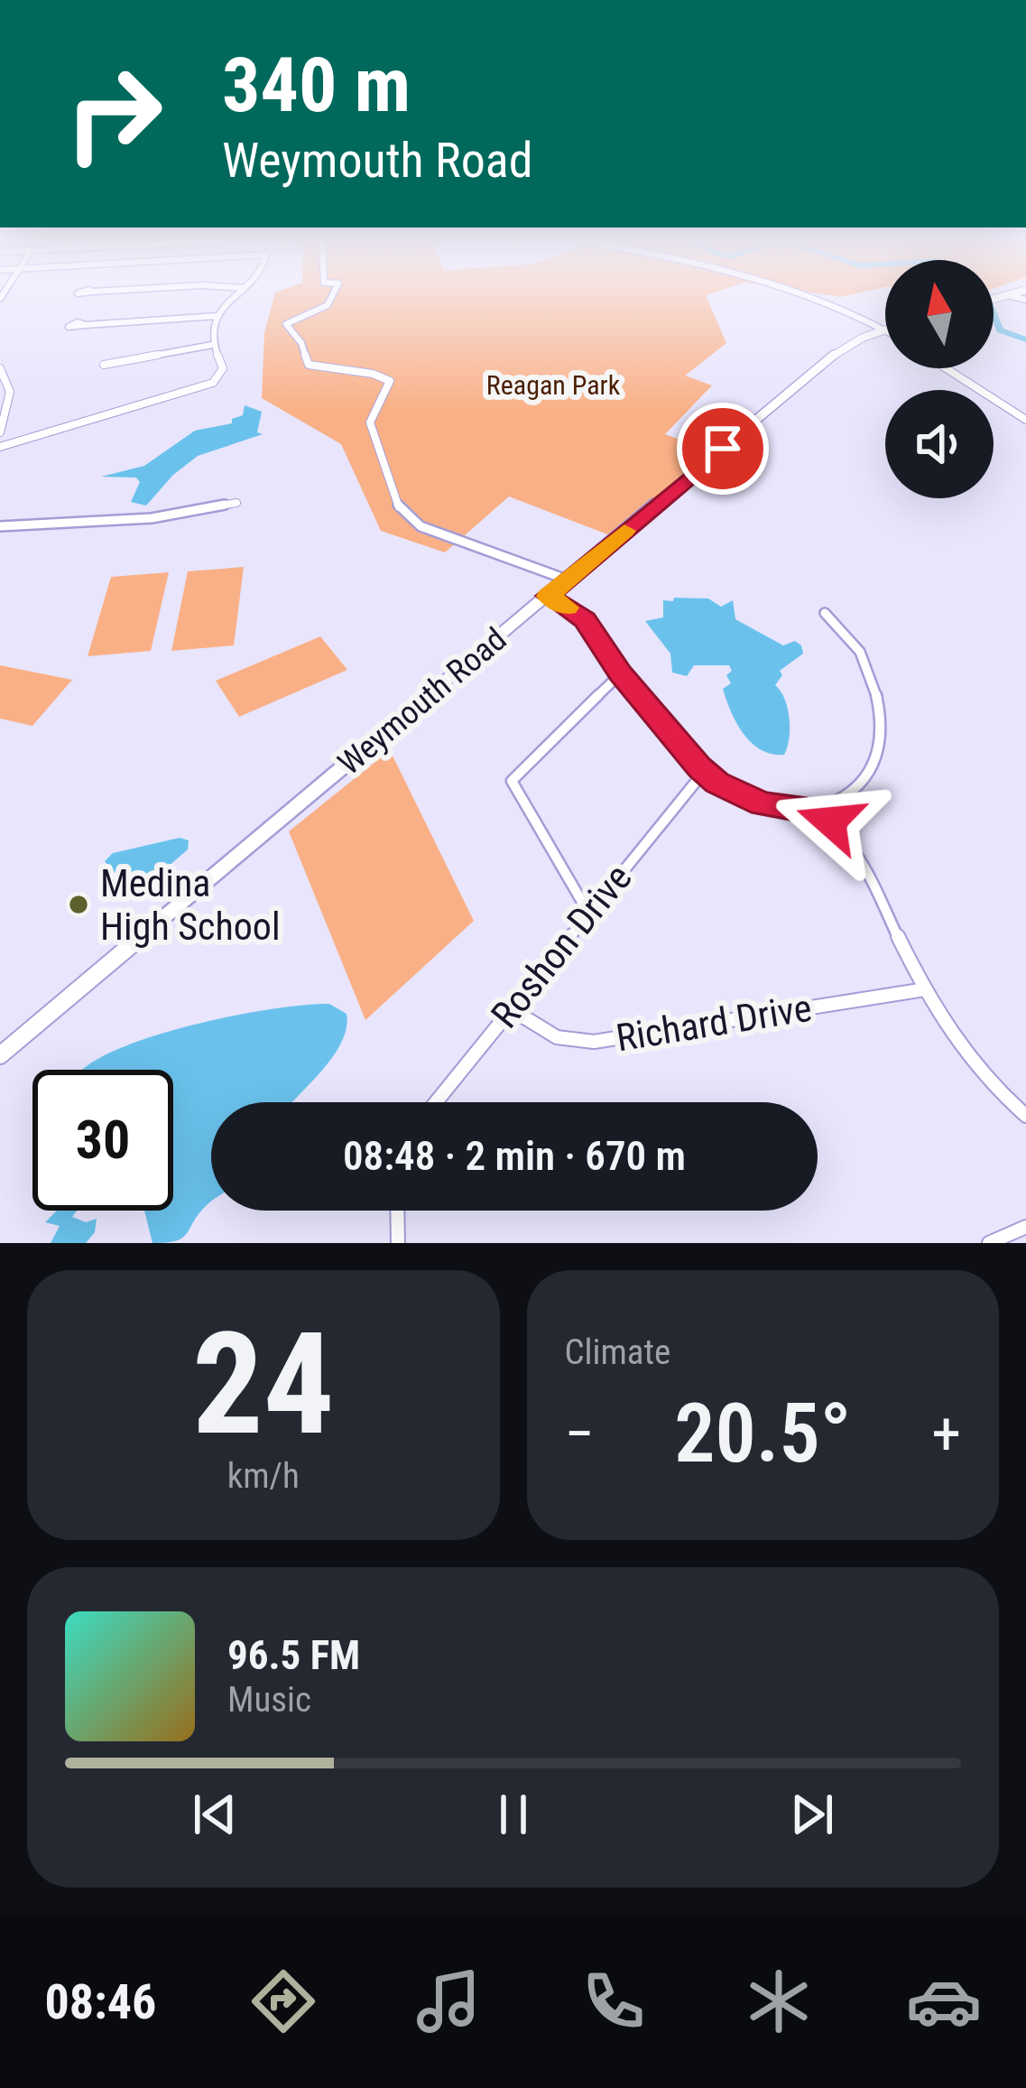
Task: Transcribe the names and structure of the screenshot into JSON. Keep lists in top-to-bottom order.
{
  "streets": {
    "main road": ["Weymouth Road"],
    "street": ["Roshon Drive", "Richard Drive"]
  },
  "crossings": [
    ["Roshon Drive", "Richard Drive"]
  ],
  "parks": ["Reagan Park"],
  "places": ["Medina High School"],
  "north": "top",
  "page": {
    "turn": ["340 m", "Weymouth Road"],
    "limit": "30",
    "trip": "08:48 · 2 min · 670 m",
    "tile": [
      ["24", "km/h"],
      "Climate"
    ],
    "heat": ["−", "20.5°", "+"],
    "song": ["96.5 FM", "Music"],
    "tabs": "08:46"
  }
}
